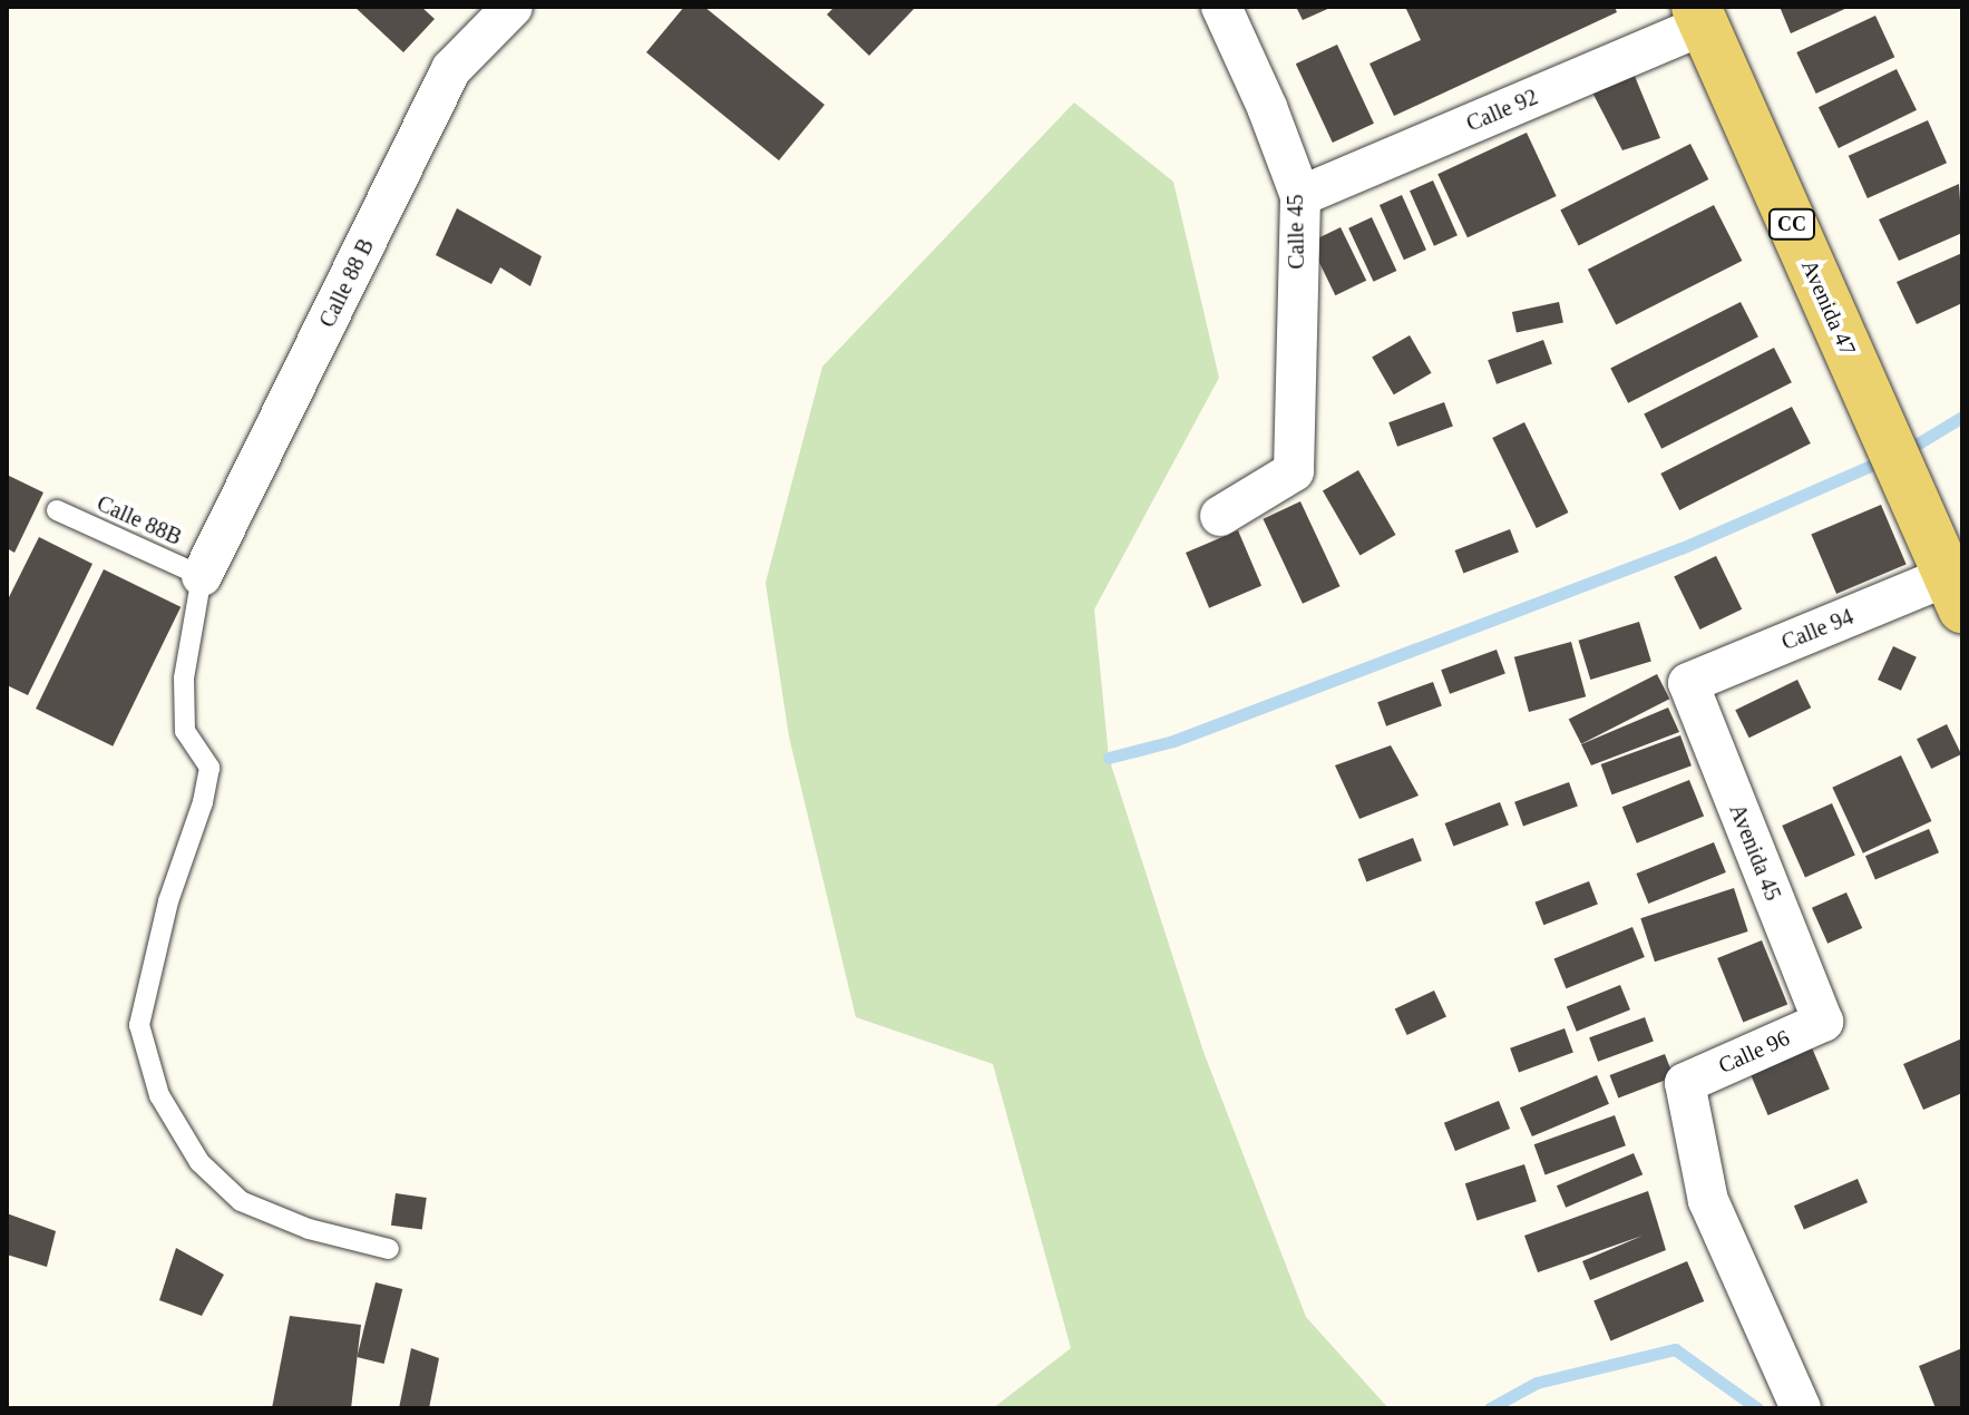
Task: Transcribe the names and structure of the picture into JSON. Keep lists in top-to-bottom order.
{
  "streets": {
    "main road": ["CC", "Avenida 47"],
    "street": [
      "Calle 92",
      "Calle 45",
      "Calle 88 B",
      "Calle 94",
      "Avenida 45",
      "Calle 96"
    ],
    "lane": ["Calle 88B"]
  },
  "crossings": [
    ["Calle 92", "Calle 45"],
    ["Calle 92", "Avenida 47"],
    ["Calle 88 B", "Calle 88B"],
    ["Avenida 47", "Calle 94"],
    ["Calle 94", "Avenida 45"],
    ["Avenida 45", "Calle 96"]
  ]
}
